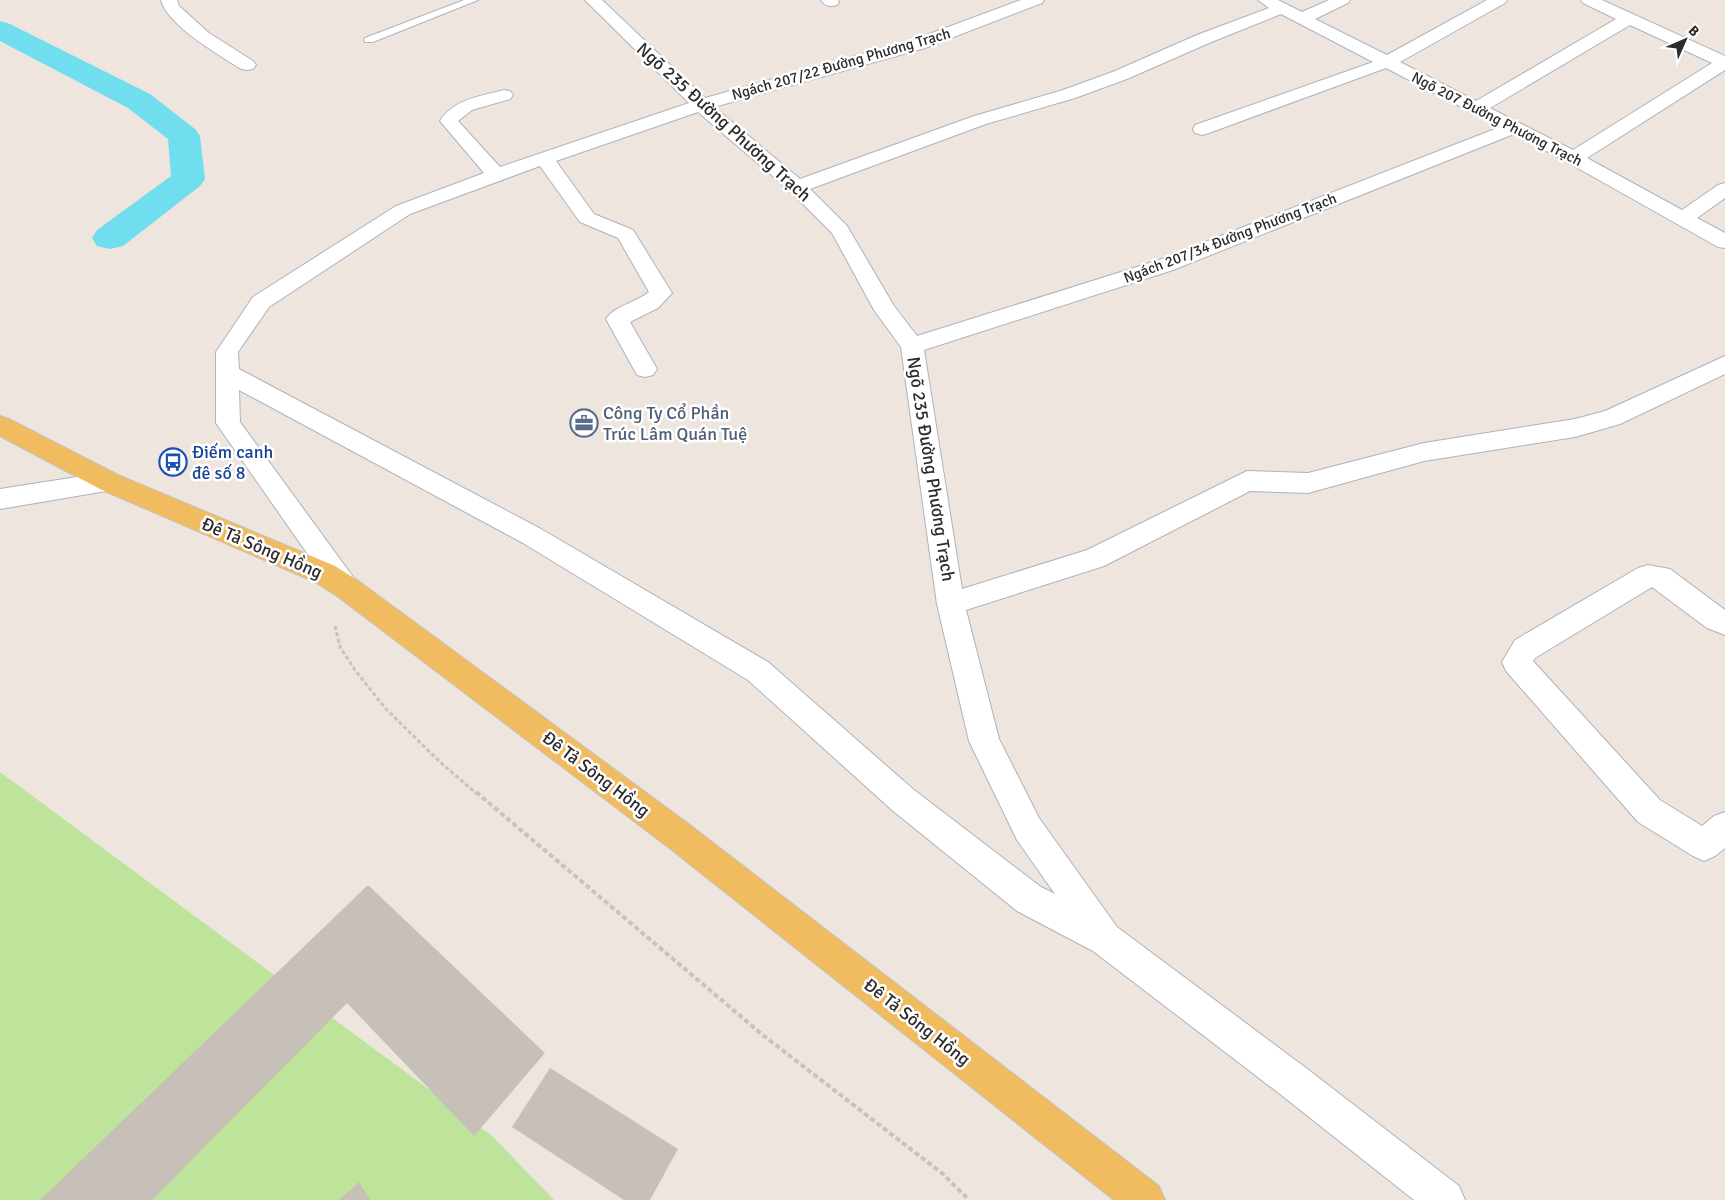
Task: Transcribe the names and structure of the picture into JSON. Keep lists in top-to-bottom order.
{
  "streets": {
    "main road": ["Đê Tả Sông Hồng"],
    "street": [
      "Ngách 207/22 Đường Phương Trạch",
      "Ngõ 207 Đường Phương Trạch",
      "Ngõ 235 Đường Phương Trạch",
      "Ngách 207/34 Đường Phương Trạch"
    ]
  },
  "crossings": [
    ["Ngách 207/22 Đường Phương Trạch", "Ngõ 235 Đường Phương Trạch"],
    ["Ngách 207/22 Đường Phương Trạch", "Đê Tả Sông Hồng"],
    ["Ngõ 207 Đường Phương Trạch", "Ngách 207/34 Đường Phương Trạch"],
    ["Ngõ 235 Đường Phương Trạch", "Ngách 207/34 Đường Phương Trạch"]
  ],
  "places": {
    "office": ["Công Ty Cổ Phần Trúc Lâm Quán Tuệ"],
    "bus stop": ["Điếm canh đê số 8"]
  },
  "north": "top right"
}
